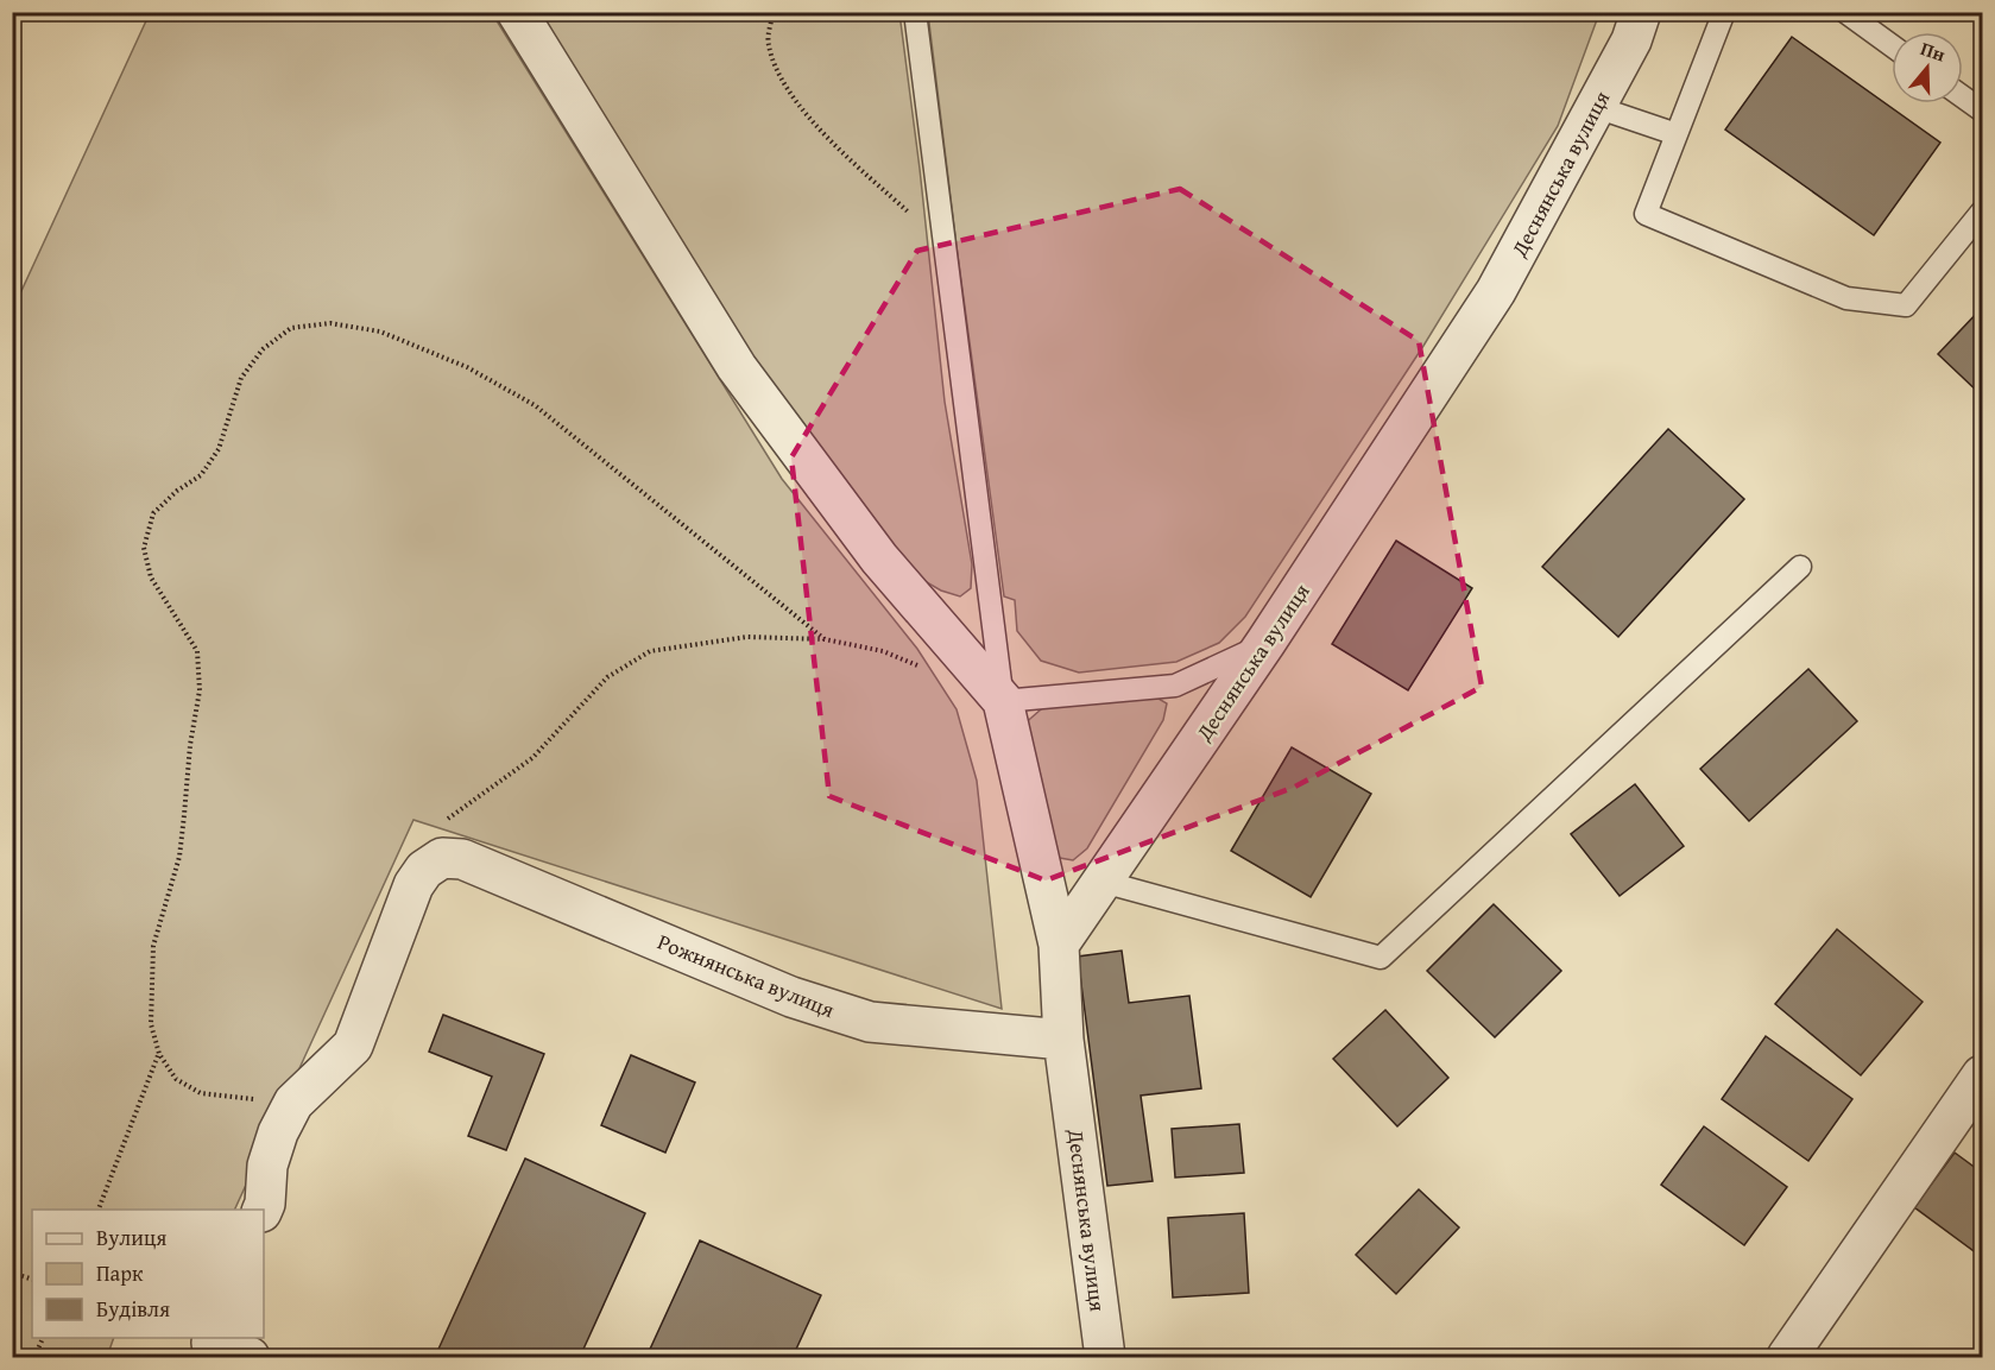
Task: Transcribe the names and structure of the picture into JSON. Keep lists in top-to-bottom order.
{
  "streets": {
    "street": ["Деснянська вулиця", "Рожнянська вулиця"]
  },
  "crossings": [
    ["Деснянська вулиця", "Рожнянська вулиця"]
  ],
  "legend": ["Вулиця", "Парк", "Будівля"],
  "north": "top"
}
